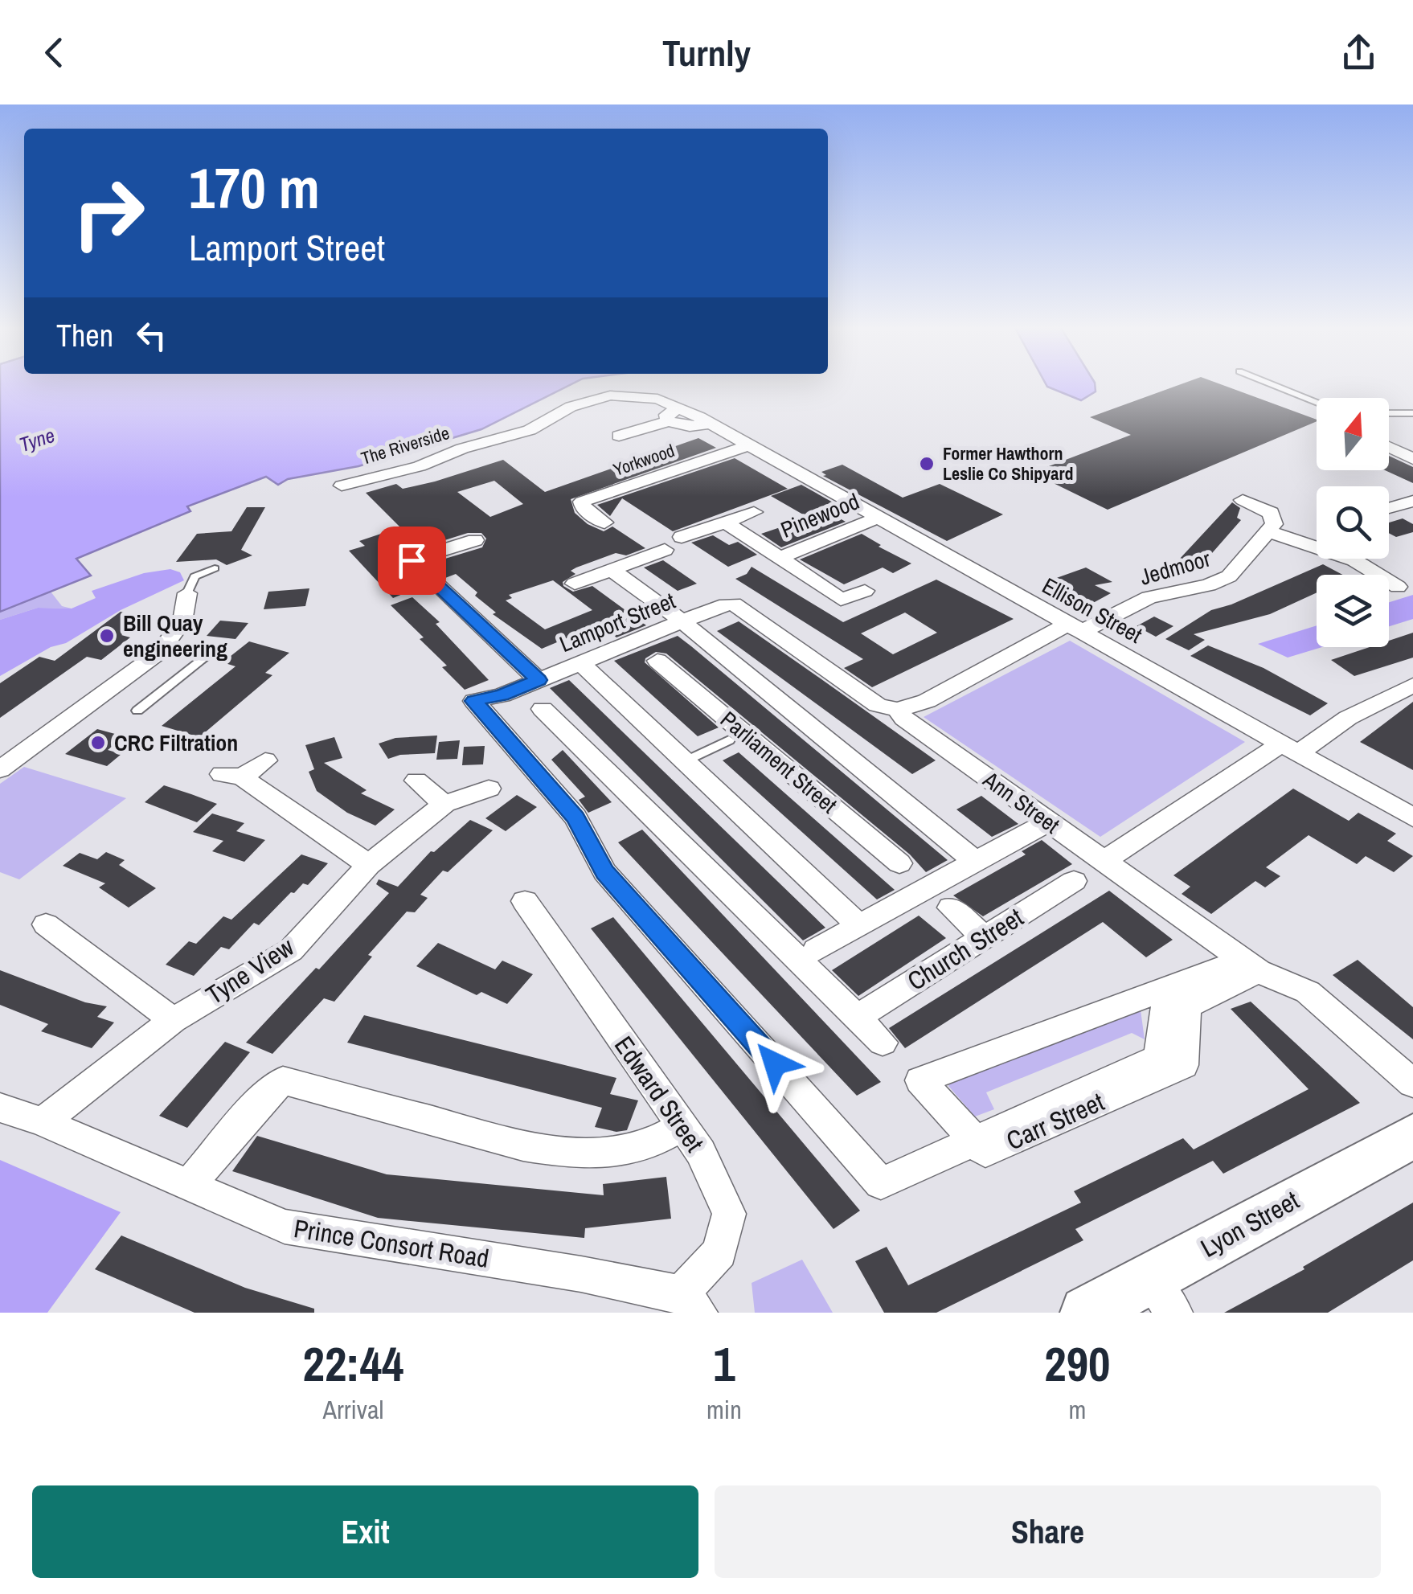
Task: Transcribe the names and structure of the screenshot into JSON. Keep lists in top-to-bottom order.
{
  "streets": {
    "main road": ["Lyon Street"],
    "street": [
      "The Riverside",
      "Yorkwood",
      "Pinewood",
      "Jedmoor",
      "Ellison Street",
      "Lamport Street",
      "Parliament Street",
      "Ann Street",
      "Church Street",
      "Tyne View",
      "Edward Street",
      "Carr Street",
      "Prince Consort Road"
    ]
  },
  "crossings": [
    ["The Riverside", "Yorkwood"],
    ["The Riverside", "Ellison Street"],
    ["Yorkwood", "Ellison Street"],
    ["Pinewood", "Ellison Street"],
    ["Jedmoor", "Ellison Street"],
    ["Jedmoor", "Ann Street"],
    ["Lamport Street", "Ann Street"],
    ["Lamport Street", "Carr Street"],
    ["Ann Street", "Carr Street"],
    ["Tyne View", "Prince Consort Road"],
    ["Edward Street", "Prince Consort Road"]
  ],
  "water": ["Tyne"],
  "places": ["Former Hawthorn Leslie Co Shipyard", "Bill Quay engineering", "CRC Filtration"],
  "north": "top",
  "page": {
    "header": "Turnly",
    "turn": ["170 m", "Lamport Street"],
    "then": "Then",
    "eta": [
      "22:44",
      "Arrival",
      "1",
      "min",
      "290",
      "m"
    ],
    "buttons": ["Exit", "Share"]
  }
}
